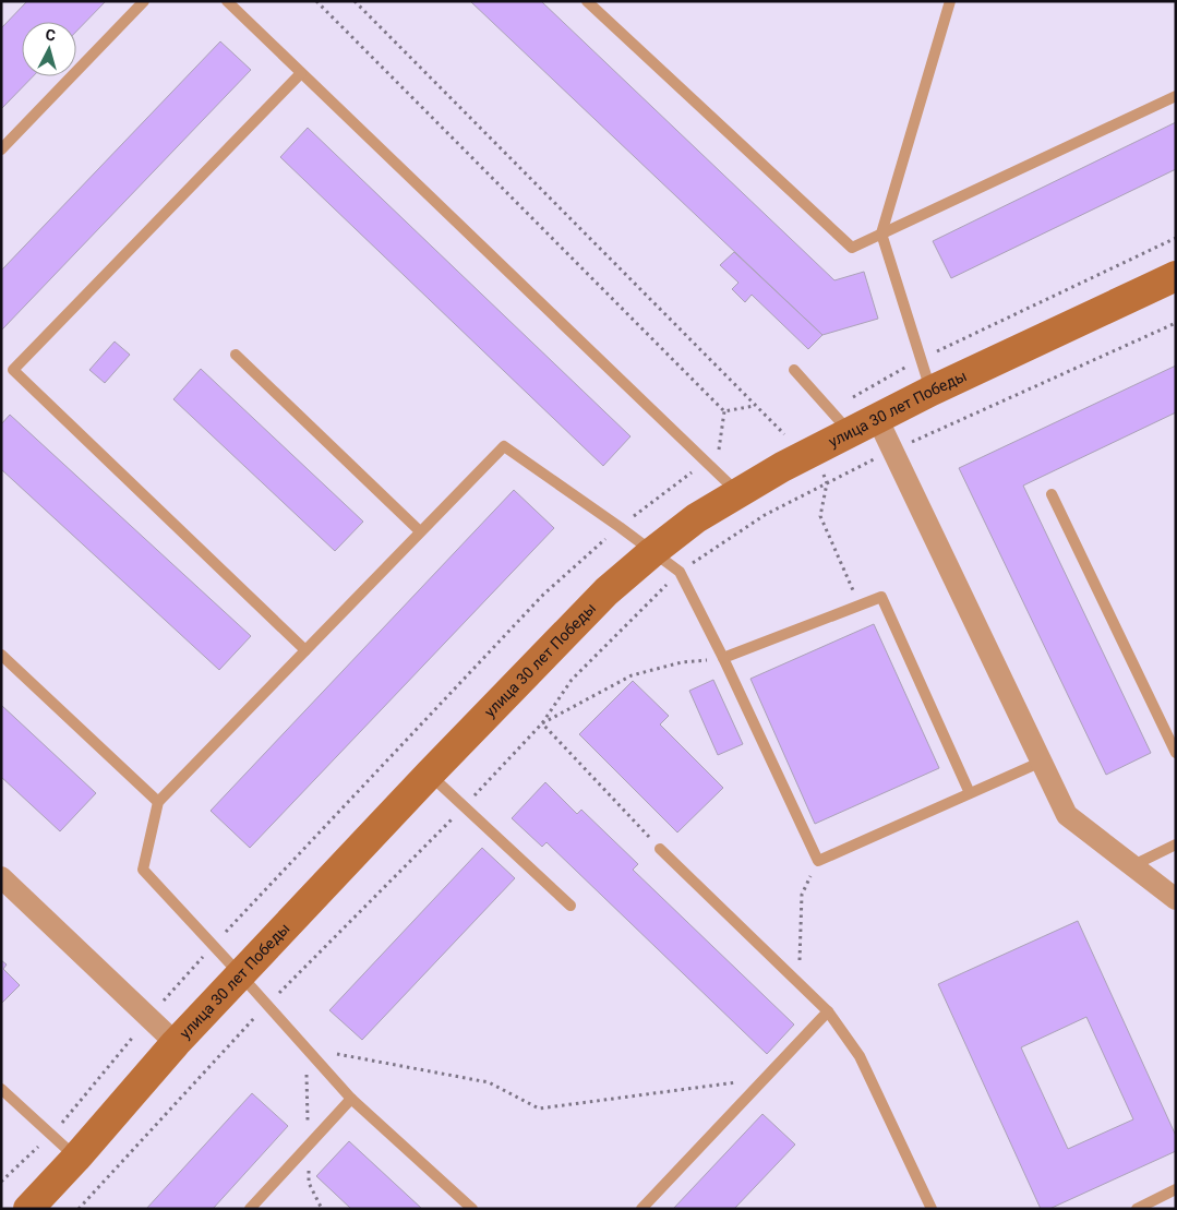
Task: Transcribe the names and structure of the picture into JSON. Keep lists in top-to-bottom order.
{
  "streets": {
    "main road": ["улица 30 лет Победы"]
  },
  "north": "top"
}
